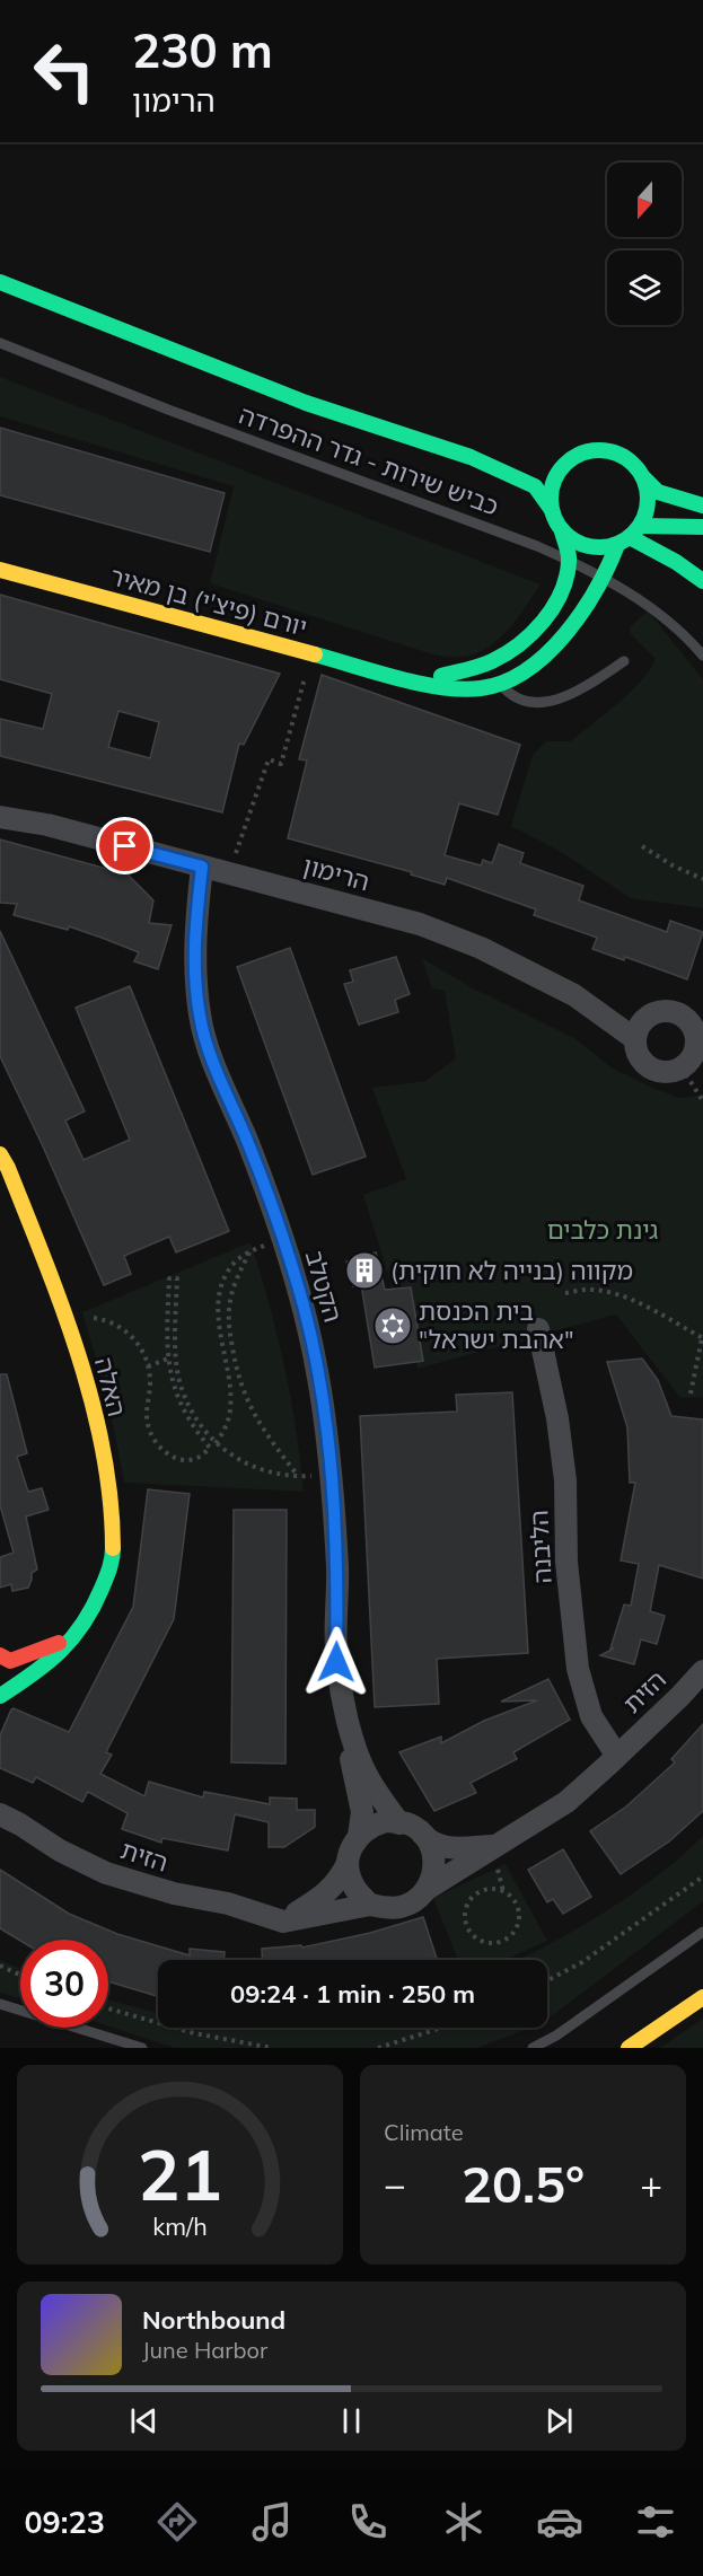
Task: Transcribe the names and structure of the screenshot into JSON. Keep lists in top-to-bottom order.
{
  "streets": {
    "street": [
      "יורם (פיצ'י) בן מאיר",
      "הרימון",
      "הקטלב",
      "האלה",
      "הליבנה",
      "הזית"
    ],
    "lane": ["כביש שירות - גדר ההפרדה"]
  },
  "crossings": [
    ["כביש שירות - גדר ההפרדה", "יורם (פיצ'י) בן מאיר"],
    ["הרימון", "הקטלב"],
    ["הקטלב", "הזית"],
    ["הליבנה", "הזית"]
  ],
  "parks": ["גינת כלבים"],
  "places": {
    "building": ["מקווה (בנייה לא חוקית)"],
    "synagogue": ["בית הכנסת \"אהבת ישראל\""]
  },
  "north": "bottom",
  "page": {
    "turn": ["230 m", "הרימון"],
    "limit": "30",
    "trip": "09:24 · 1 min · 250 m",
    "tile": "Climate",
    "heat": ["−", "20.5°", "+"],
    "song": ["Northbound", "June Harbor"],
    "tabs": "09:23",
    "gauge": ["21", "km/h"]
  }
}
